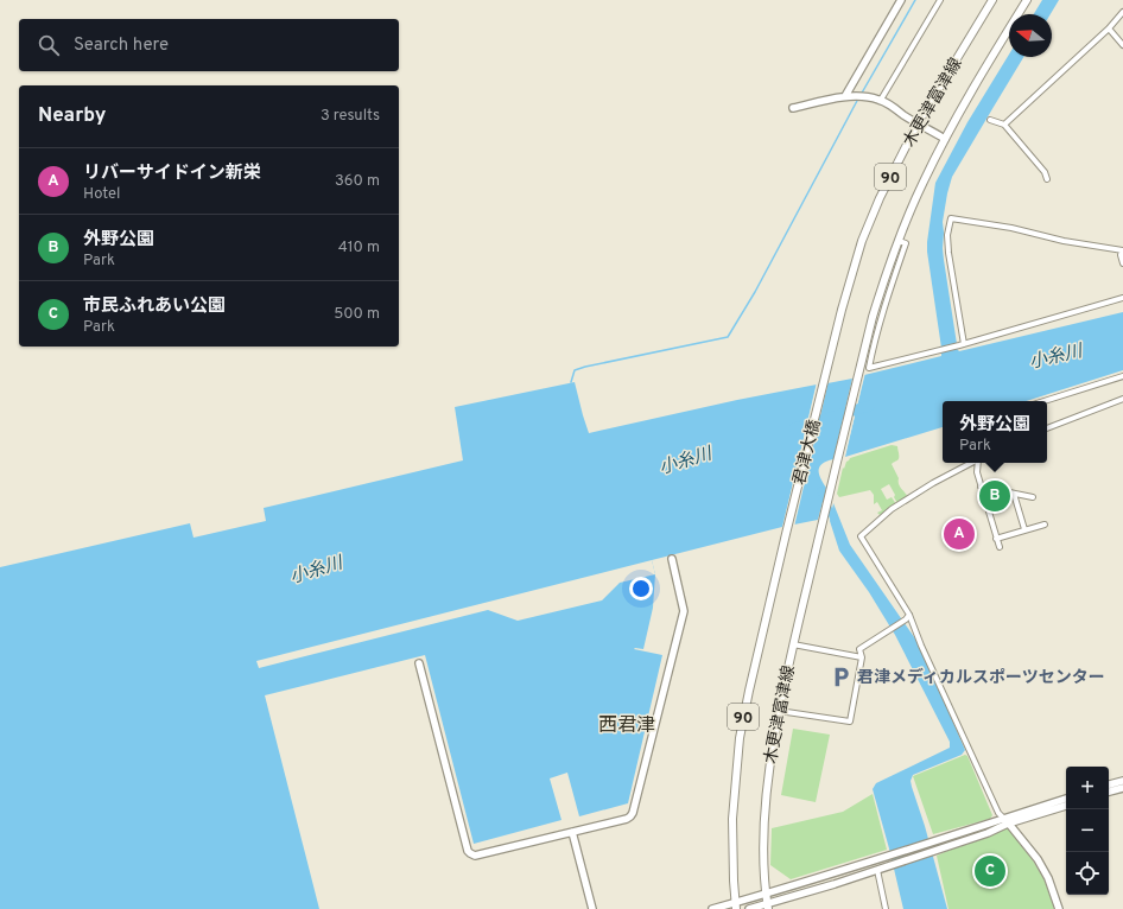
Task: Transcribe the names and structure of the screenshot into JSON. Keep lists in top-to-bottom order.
{
  "streets": {
    "main road": ["木更津富津線", "90", "君津大橋"]
  },
  "crossings": [
    ["木更津富津線", "君津大橋"]
  ],
  "districts": ["西君津"],
  "water": ["小糸川"],
  "places": {
    "parking": ["君津メディカルスポーツセンター"]
  },
  "north": "left",
  "page": {
    "search": "Search here",
    "heading": ["Nearby", "3 results"],
    "list": [
      {
        "mark": "A",
        "name": "リバーサイドイン新栄",
        "note": "Hotel",
        "value": "360 m"
      },
      {
        "mark": "B",
        "name": "外野公園",
        "note": "Park",
        "value": "410 m"
      },
      {
        "mark": "C",
        "name": "市民ふれあい公園",
        "note": "Park",
        "value": "500 m"
      }
    ],
    "popup": ["外野公園", "Park"],
    "pins": ["B", "A", "C"],
    "map_buttons": ["+", "−"]
  }
}
